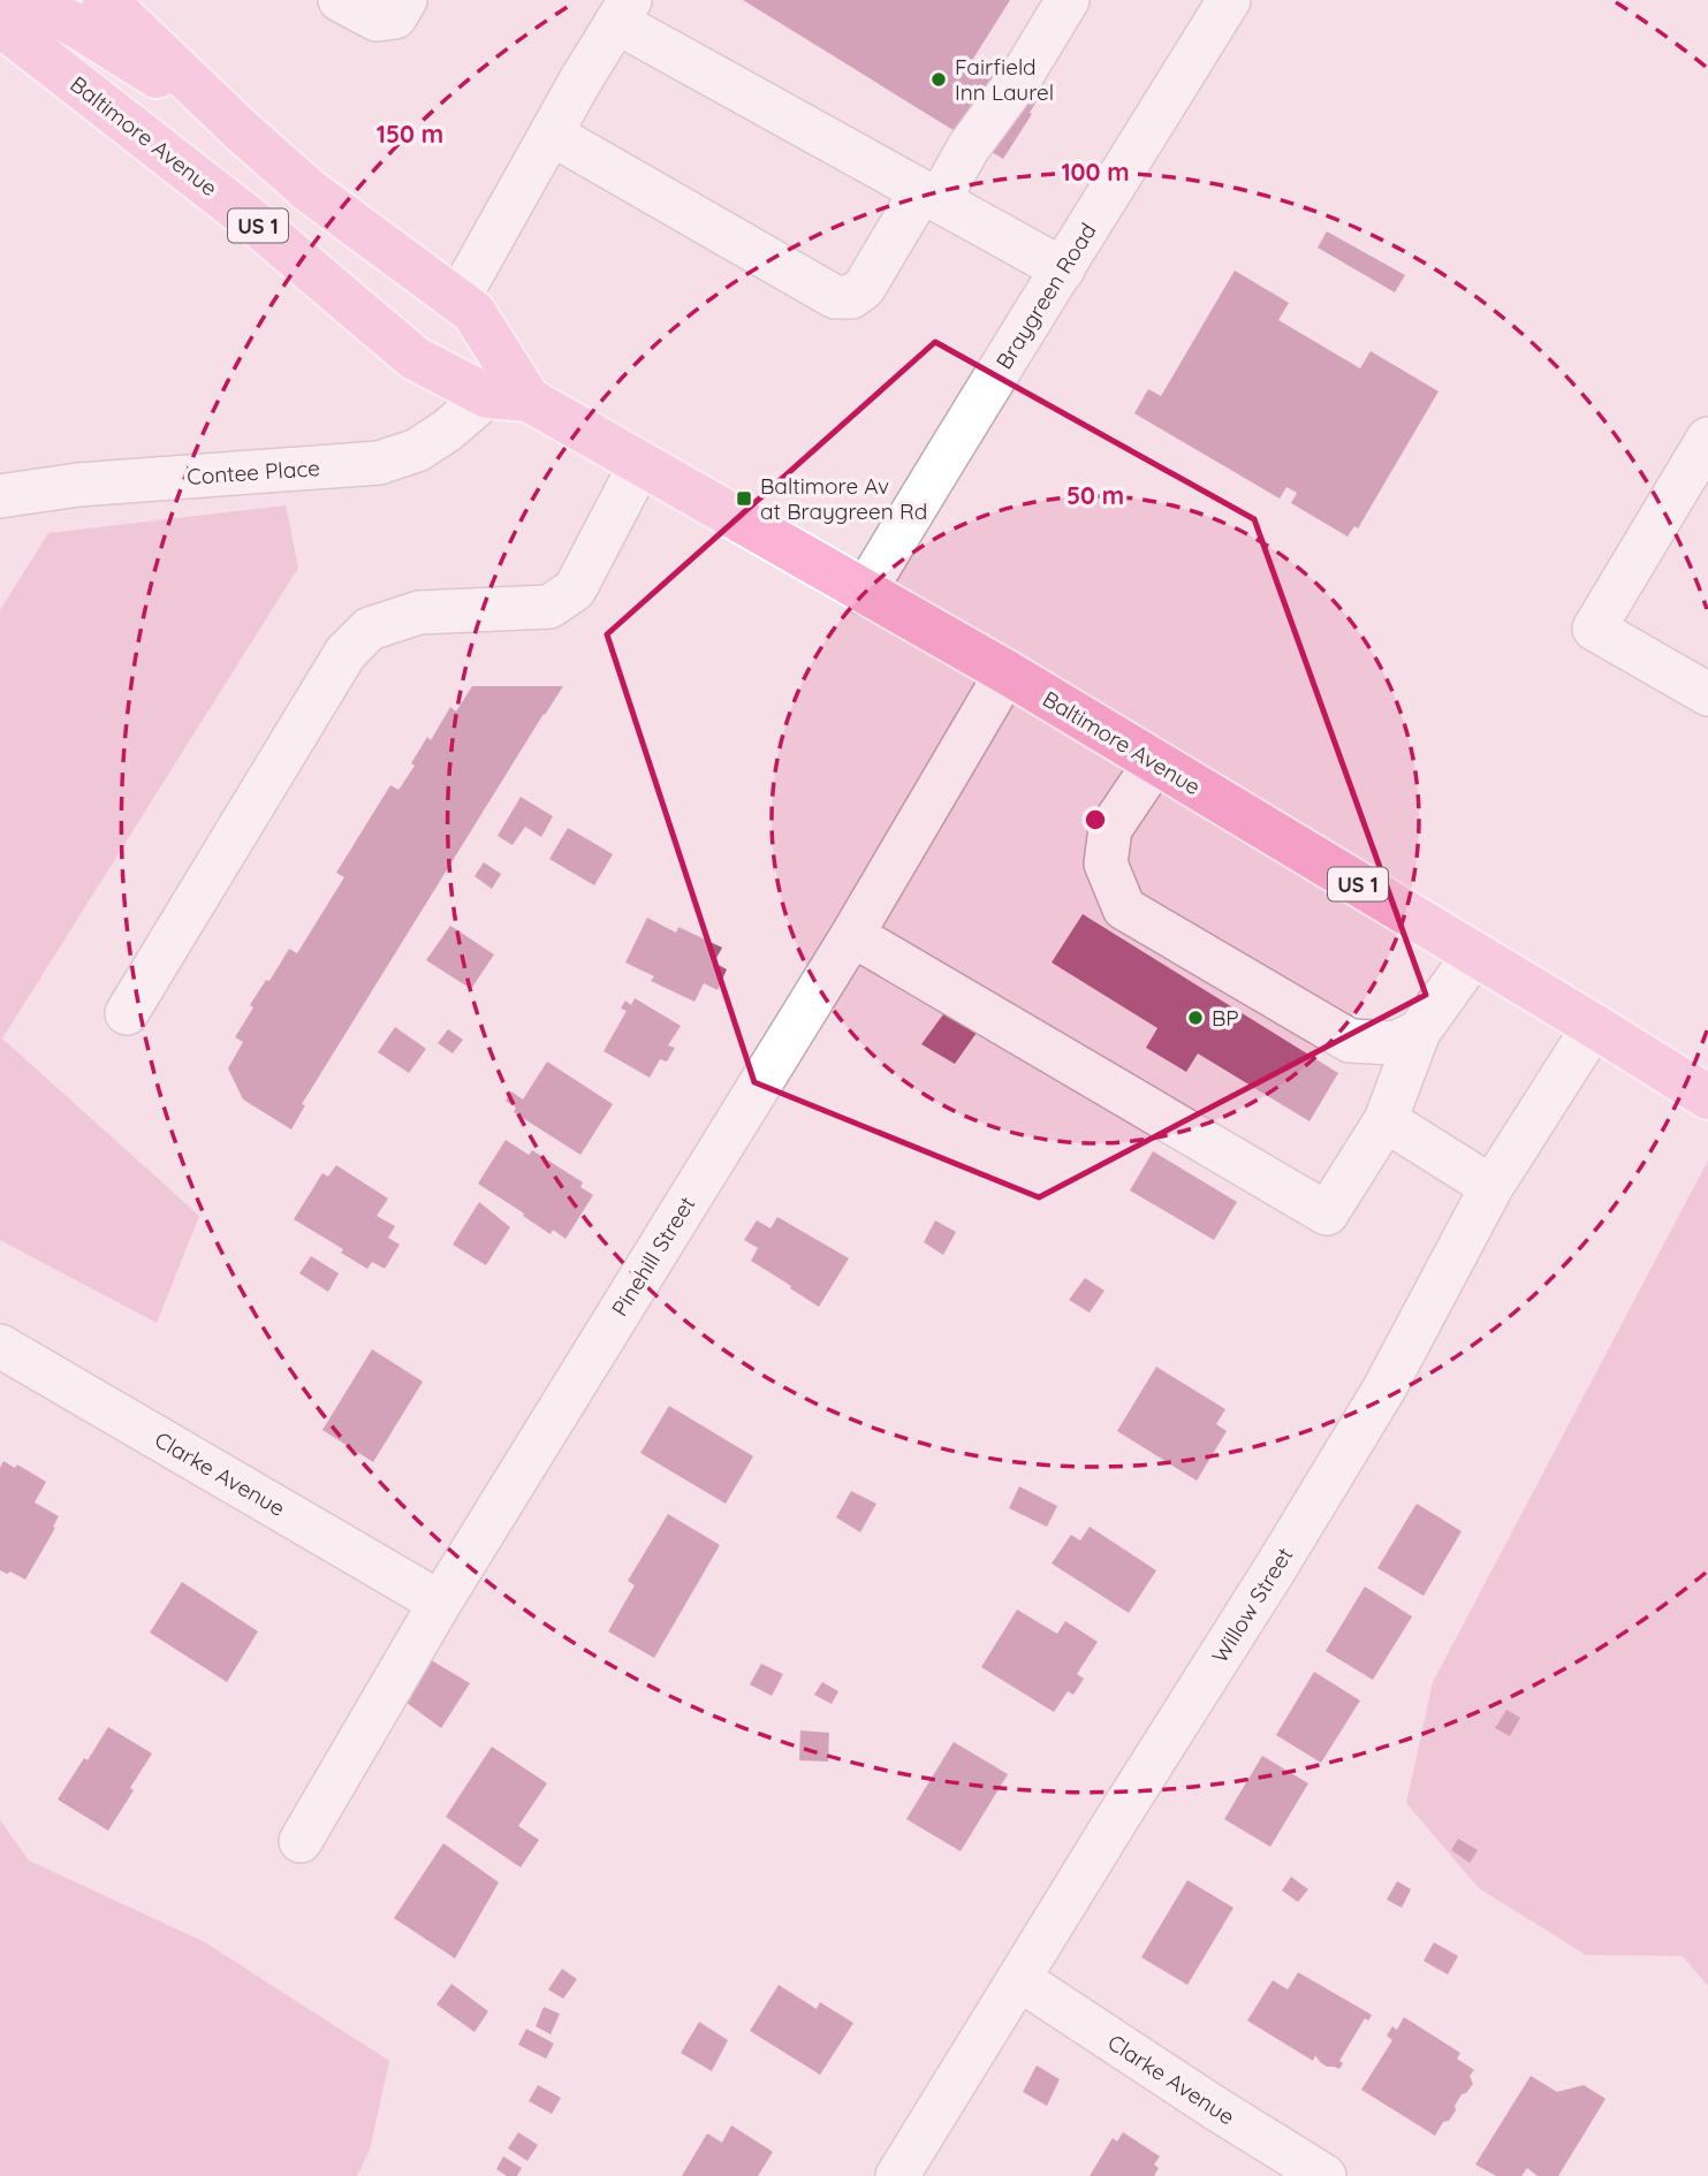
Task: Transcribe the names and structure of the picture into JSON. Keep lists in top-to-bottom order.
{
  "streets": {
    "main road": ["Baltimore Avenue", "US 1"],
    "street": [
      "Braygreen Road",
      "Contee Place",
      "Pinehill Street",
      "Clarke Avenue",
      "Willow Street"
    ]
  },
  "crossings": [
    ["Baltimore Avenue", "Braygreen Road"],
    ["Baltimore Avenue", "Contee Place"],
    ["Baltimore Avenue", "Pinehill Street"],
    ["Baltimore Avenue", "Willow Street"],
    ["Pinehill Street", "Clarke Avenue"],
    ["Clarke Avenue", "Willow Street"]
  ],
  "places": {
    "other": ["Fairfield Inn Laurel", "BP"],
    "transit": ["Baltimore Av at Braygreen Rd"]
  },
  "rings": ["150 m", "100 m", "50 m"]
}
